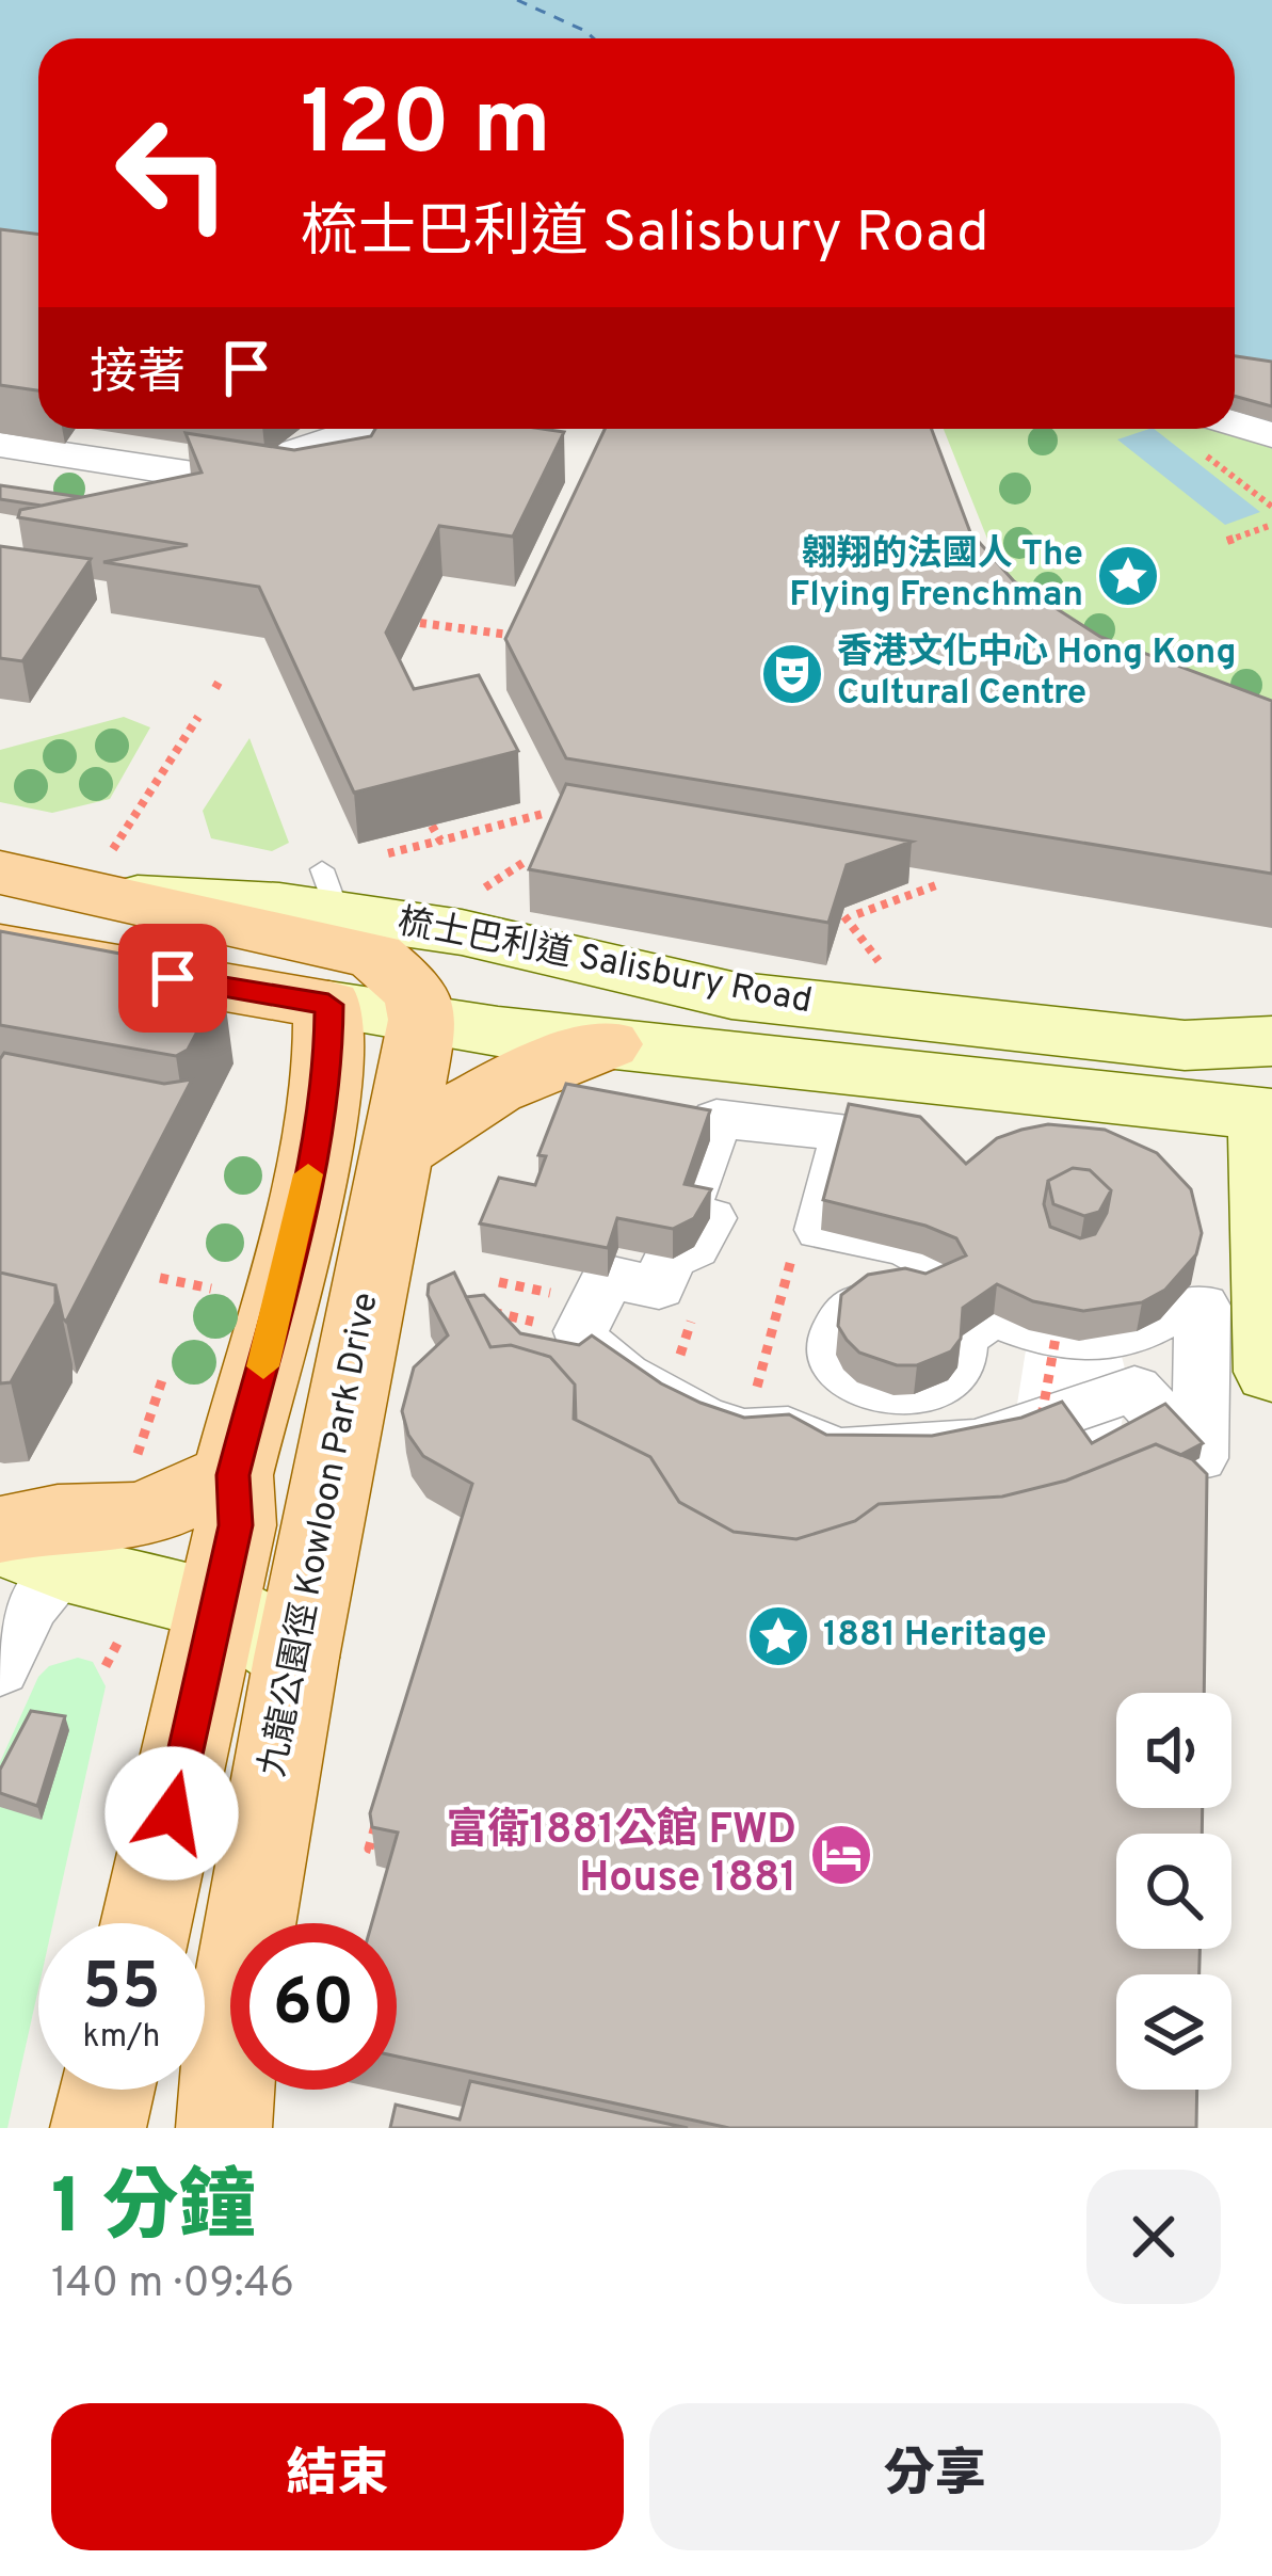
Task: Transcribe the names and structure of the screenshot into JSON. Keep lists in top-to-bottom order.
{
  "streets": {
    "main road": ["梳士巴利道 Salisbury Road", "九龍公園徑 Kowloon Park Drive"]
  },
  "crossings": [
    ["梳士巴利道 Salisbury Road", "九龍公園徑 Kowloon Park Drive"]
  ],
  "places": {
    "place": ["翱翔的法國人 The Flying Frenchman", "1881 Heritage"],
    "theatre": ["香港文化中心 Hong Kong Cultural Centre"],
    "hotel": ["富衛1881公館 FWD House 1881"]
  },
  "page": {
    "turn": ["120 m", "梳士巴利道 Salisbury Road"],
    "then": "接著",
    "speed": "55 km/h",
    "limit": "60",
    "heading": ["1 分鐘", "140 m · 09:46"],
    "buttons": ["結束", "分享"]
  }
}
